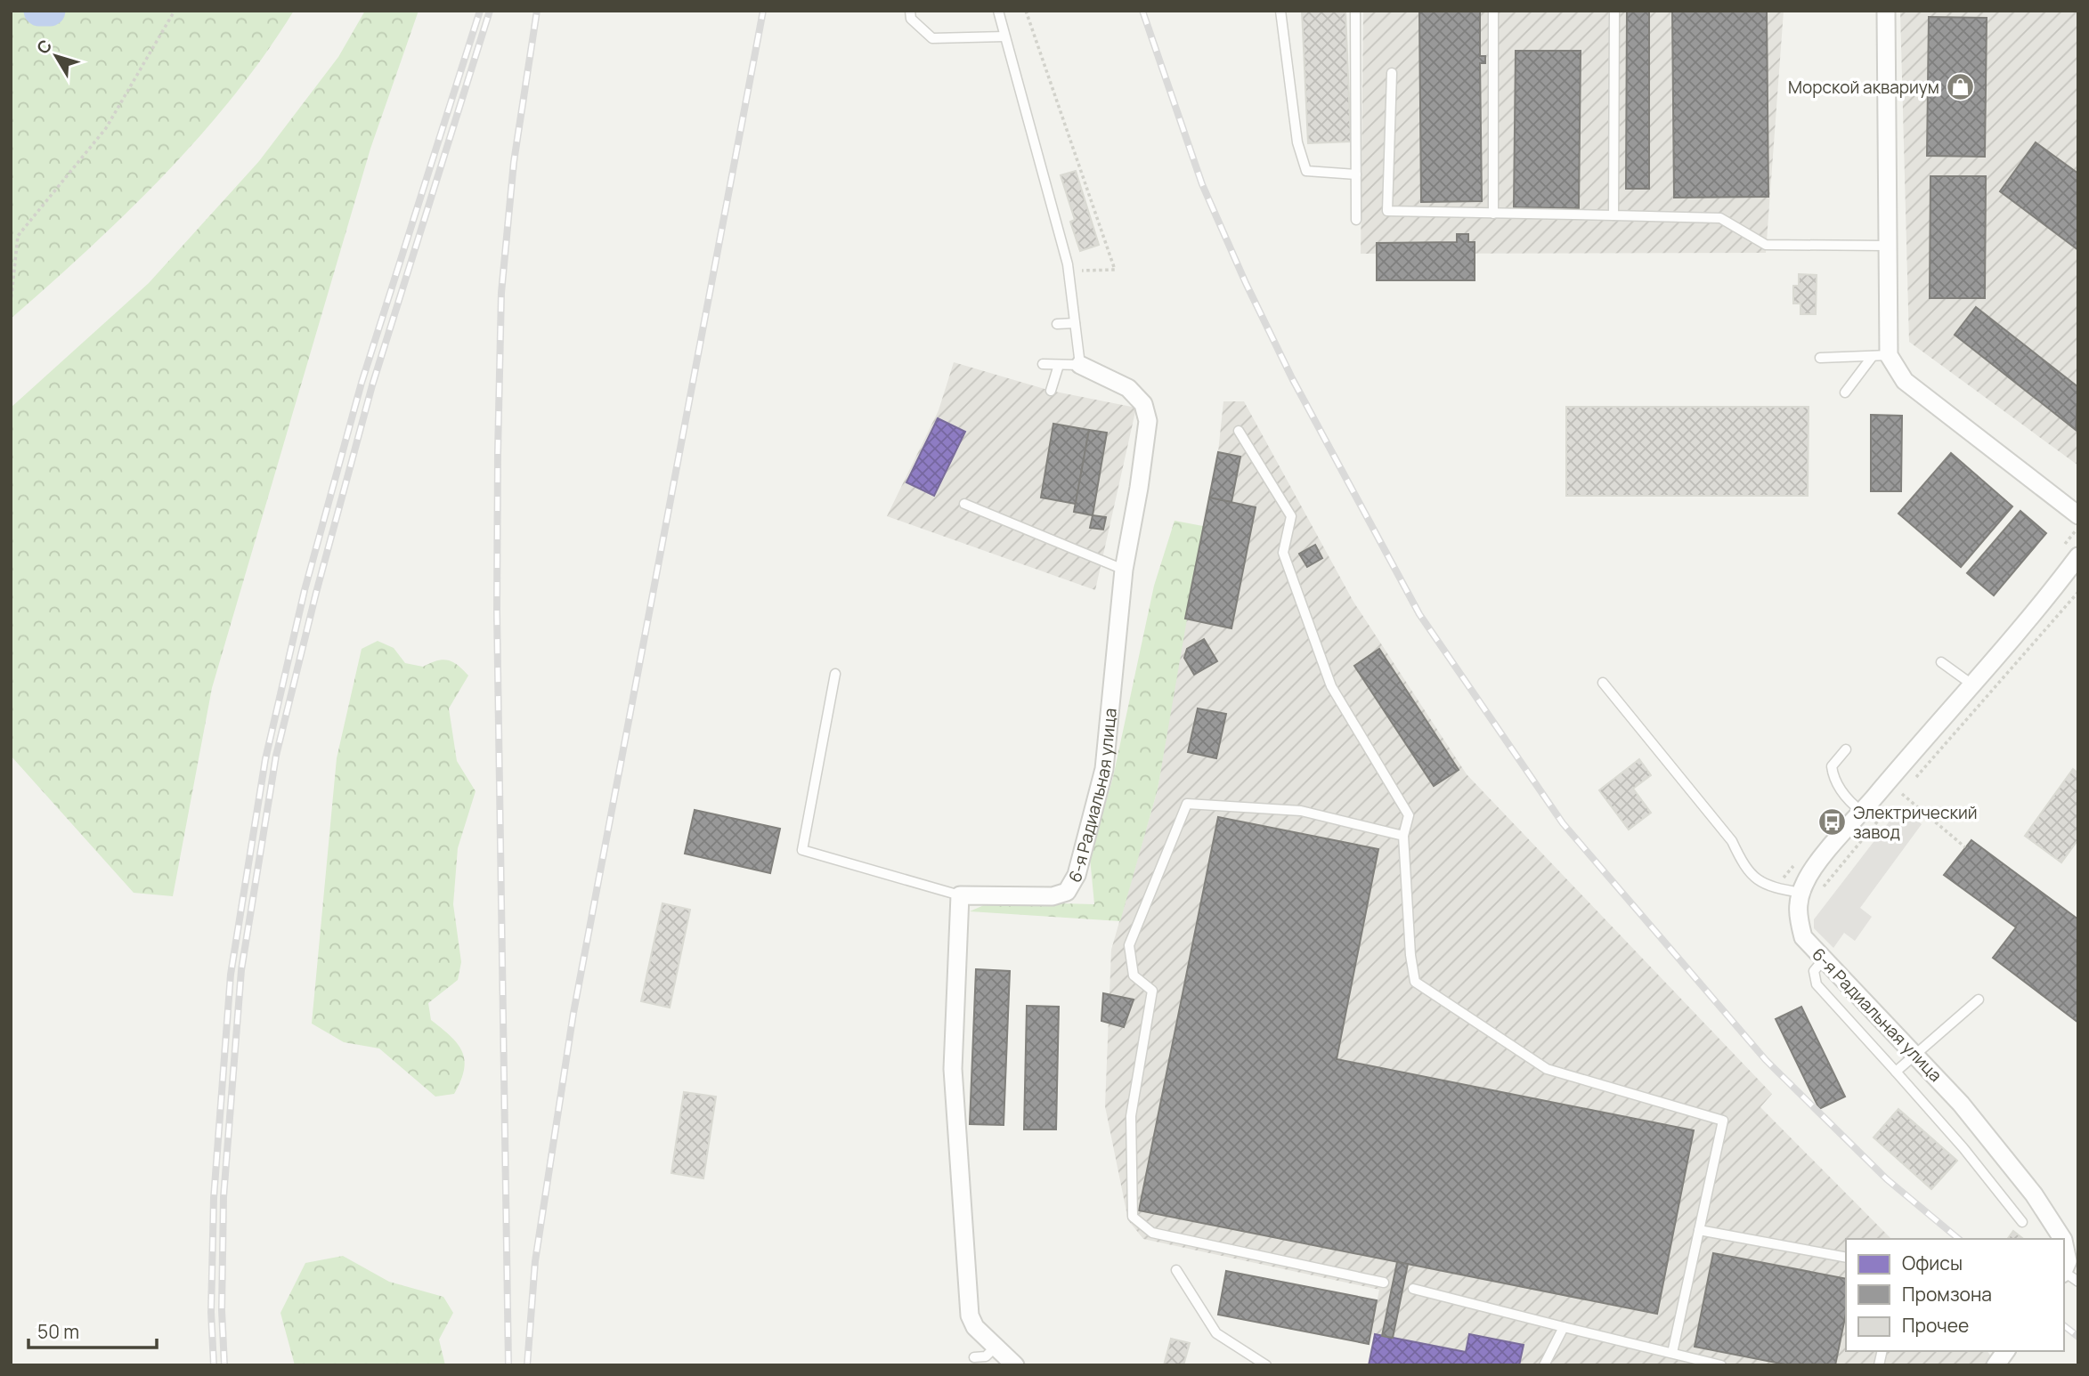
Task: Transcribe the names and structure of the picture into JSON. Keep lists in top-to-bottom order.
{
  "streets": {
    "street": ["6-я Радиальная улица"]
  },
  "places": {
    "shop": ["Морской аквариум"],
    "bus stop": ["Электрический завод"]
  },
  "legend": ["Офисы", "Промзона", "Прочее"],
  "scale_bar": "50 m",
  "north": "top left"
}
